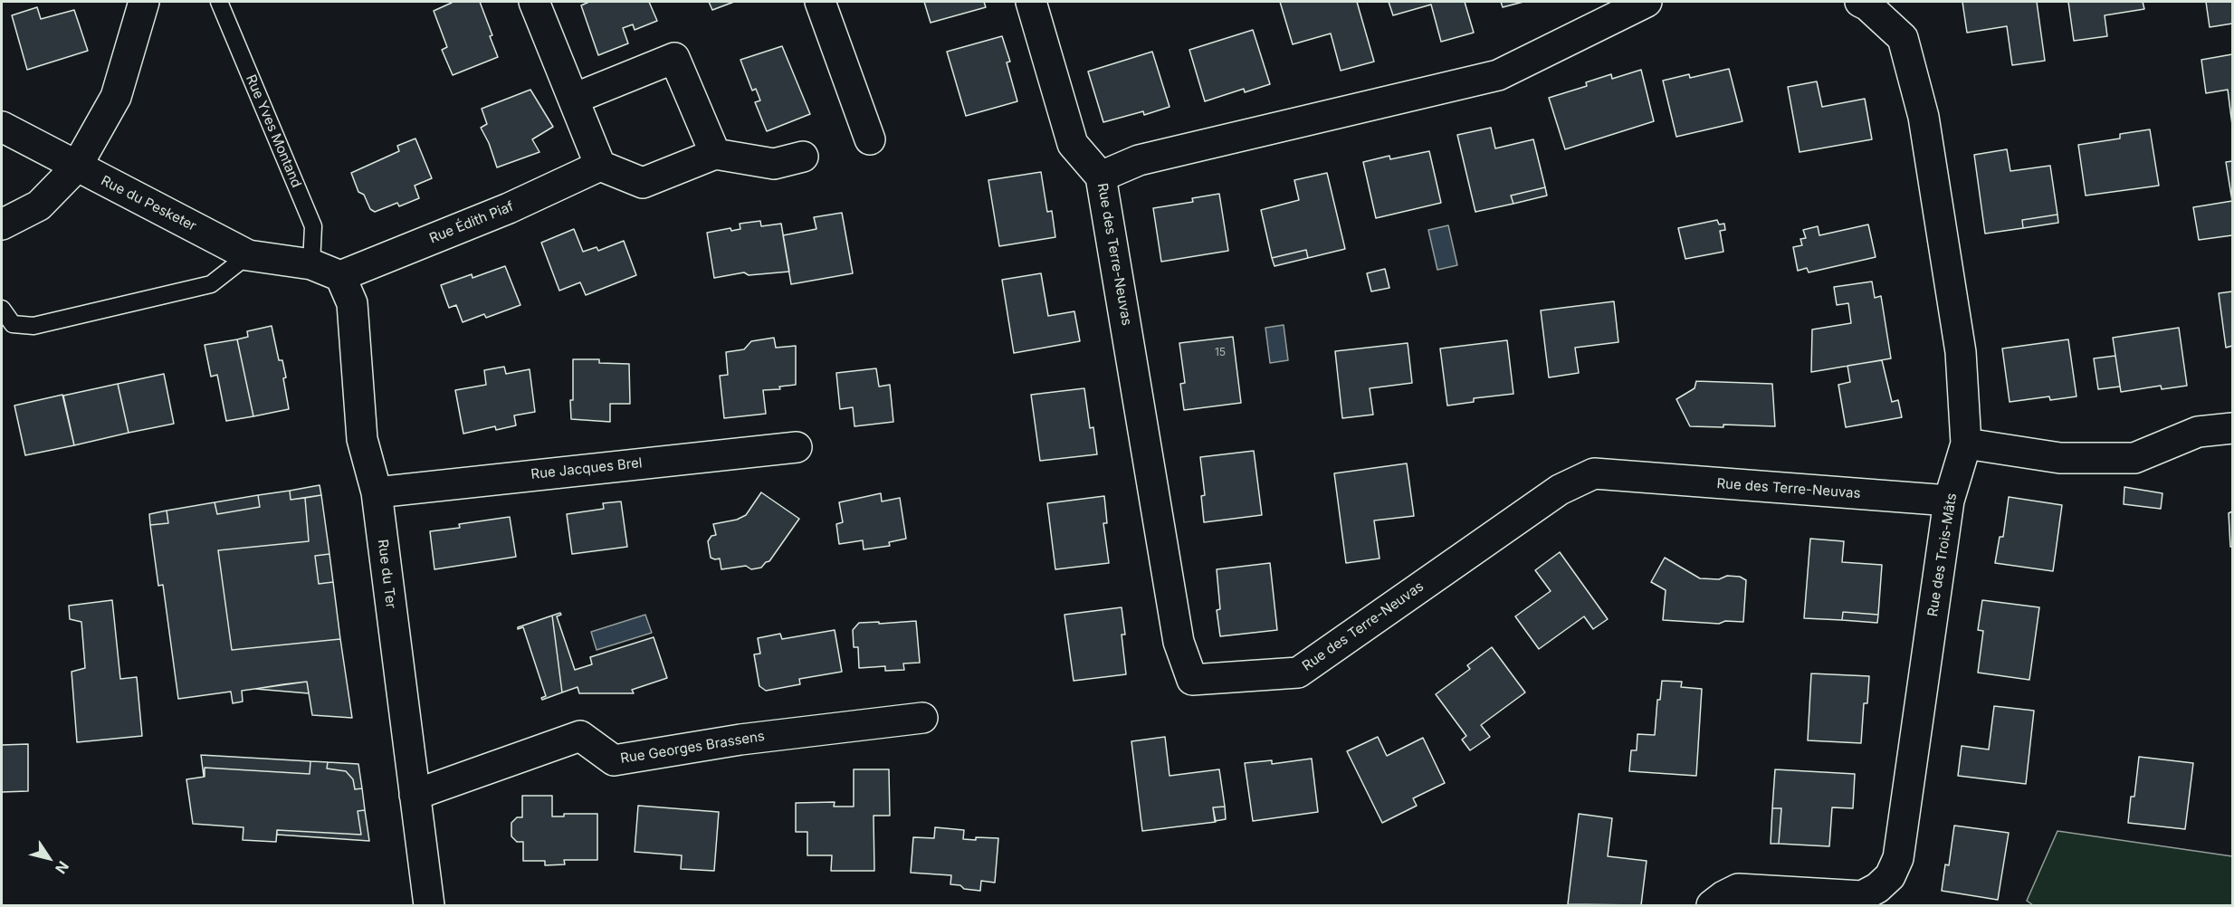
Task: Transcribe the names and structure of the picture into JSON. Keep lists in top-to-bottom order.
{
  "streets": {
    "street": [
      "Rue du Pesketer",
      "Rue Édith Piaf",
      "Rue des Terre-Neuvas",
      "Rue Jacques Brel",
      "Rue des Trois-Mâts",
      "Rue du Ter",
      "Rue Georges Brassens"
    ],
    "lane": ["Rue Yves Montand"]
  },
  "crossings": [
    ["Rue Yves Montand", "Rue du Pesketer"],
    ["Rue Édith Piaf", "Rue du Ter"],
    ["Rue des Terre-Neuvas", "Rue des Trois-Mâts"],
    ["Rue Jacques Brel", "Rue du Ter"],
    ["Rue du Ter", "Rue Georges Brassens"]
  ],
  "house_numbers": ["15"],
  "north": "bottom right"
}
